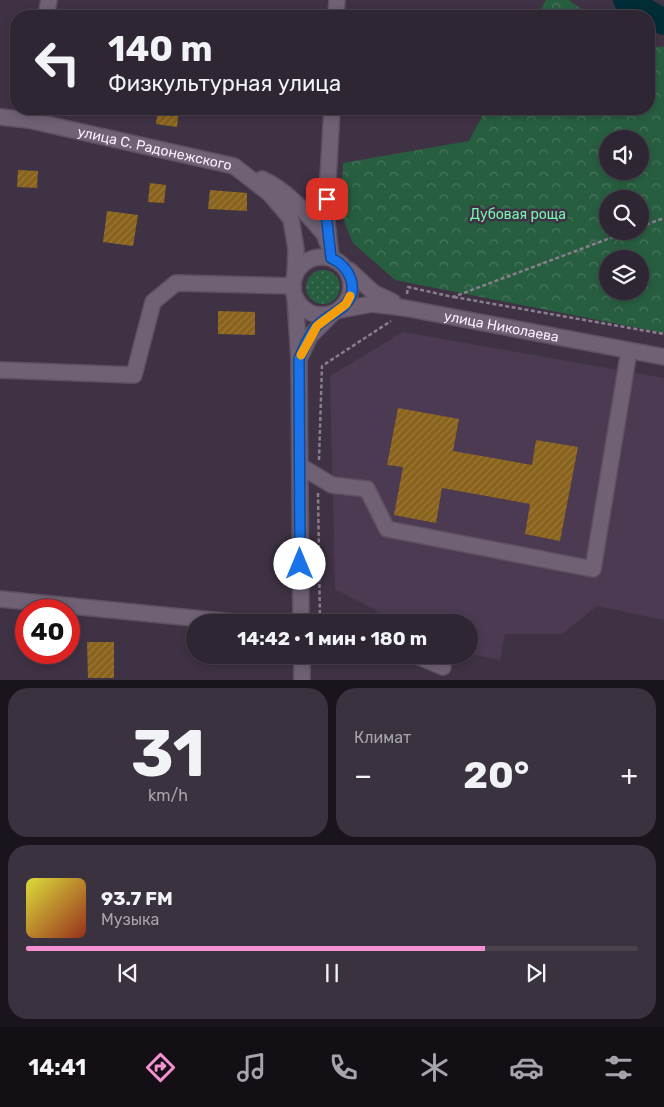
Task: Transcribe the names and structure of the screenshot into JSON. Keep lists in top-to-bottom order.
{
  "streets": {
    "street": ["улица С. Радонежского", "улица Николаева"]
  },
  "crossings": [
    ["улица С. Радонежского", "улица Николаева"]
  ],
  "parks": ["Дубовая роща"],
  "page": {
    "turn": ["140 m", "Физкультурная улица"],
    "limit": "40",
    "trip": "14:42 · 1 мин · 180 m",
    "tile": [
      ["31", "km/h"],
      "Климат"
    ],
    "heat": ["−", "20°", "+"],
    "song": ["93.7 FM", "Музыка"],
    "tabs": "14:41"
  }
}
